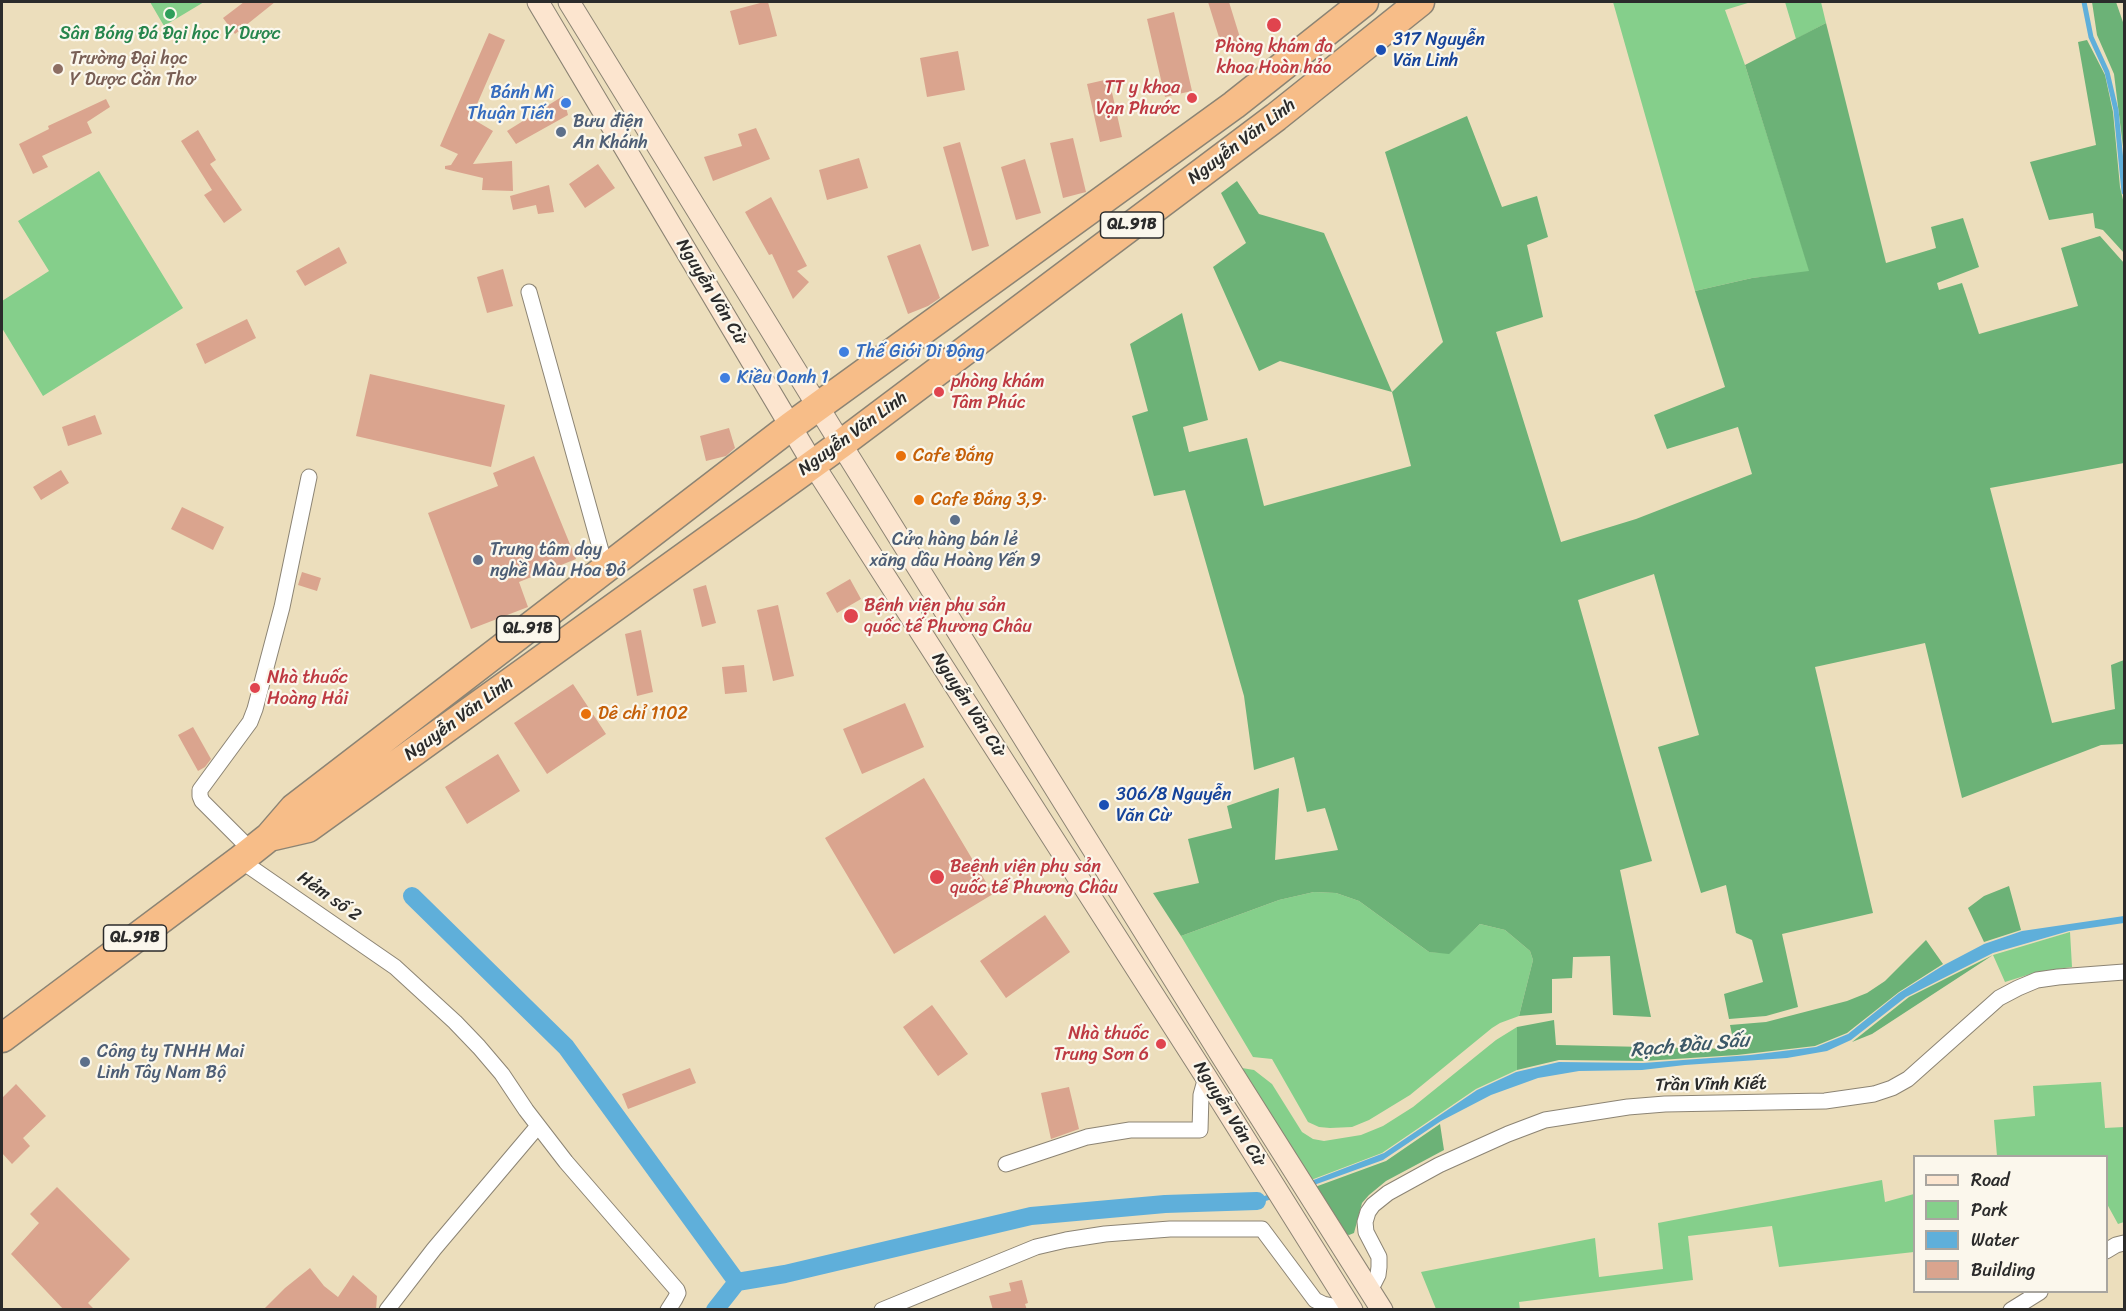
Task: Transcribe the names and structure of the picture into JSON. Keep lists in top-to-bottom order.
{
  "streets": {
    "highway": ["Nguyễn Văn Linh", "QL.91B"],
    "main road": ["Nguyễn Văn Cừ"],
    "street": ["Hẻm số 2", "Trần Vĩnh Kiết"]
  },
  "crossings": [
    ["Nguyễn Văn Linh", "Nguyễn Văn Cừ"],
    ["Nguyễn Văn Linh", "Hẻm số 2"]
  ],
  "water": ["Rạch Đầu Sấu"],
  "places": [
    "Sân Bóng Đá Đại học Y Dược",
    "Phòng khám đa khoa Hoàn hảo",
    "317 Nguyễn Văn Linh",
    "Trường Đại học Y Dược Cần Thơ",
    "TT y khoa Vạn Phước",
    "Bánh Mì Thuận Tiến",
    "Bưu điện An Khánh",
    "Thế Giới Di Động",
    "Kiều Oanh 1",
    "phòng khám Tâm Phúc",
    "Cafe Đắng",
    "Cafe Đắng 3,9·",
    "Cửa hàng bán lẻ xăng dầu Hoàng Yến 9",
    "Trung tâm dạy nghề Màu Hoa Đỏ",
    "Bệnh viện phụ sản quốc tế Phương Châu",
    "Nhà thuốc Hoàng Hải",
    "Dê chỉ 1102",
    "306/8 Nguyễn Văn Cừ",
    "Beệnh viện phụ sản quốc tế Phương Châu",
    "Nhà thuốc Trung Sơn 6",
    "Công ty TNHH Mai Linh Tây Nam Bộ"
  ],
  "legend": [
    "Road",
    "Park",
    "Water",
    "Building"
  ]
}
